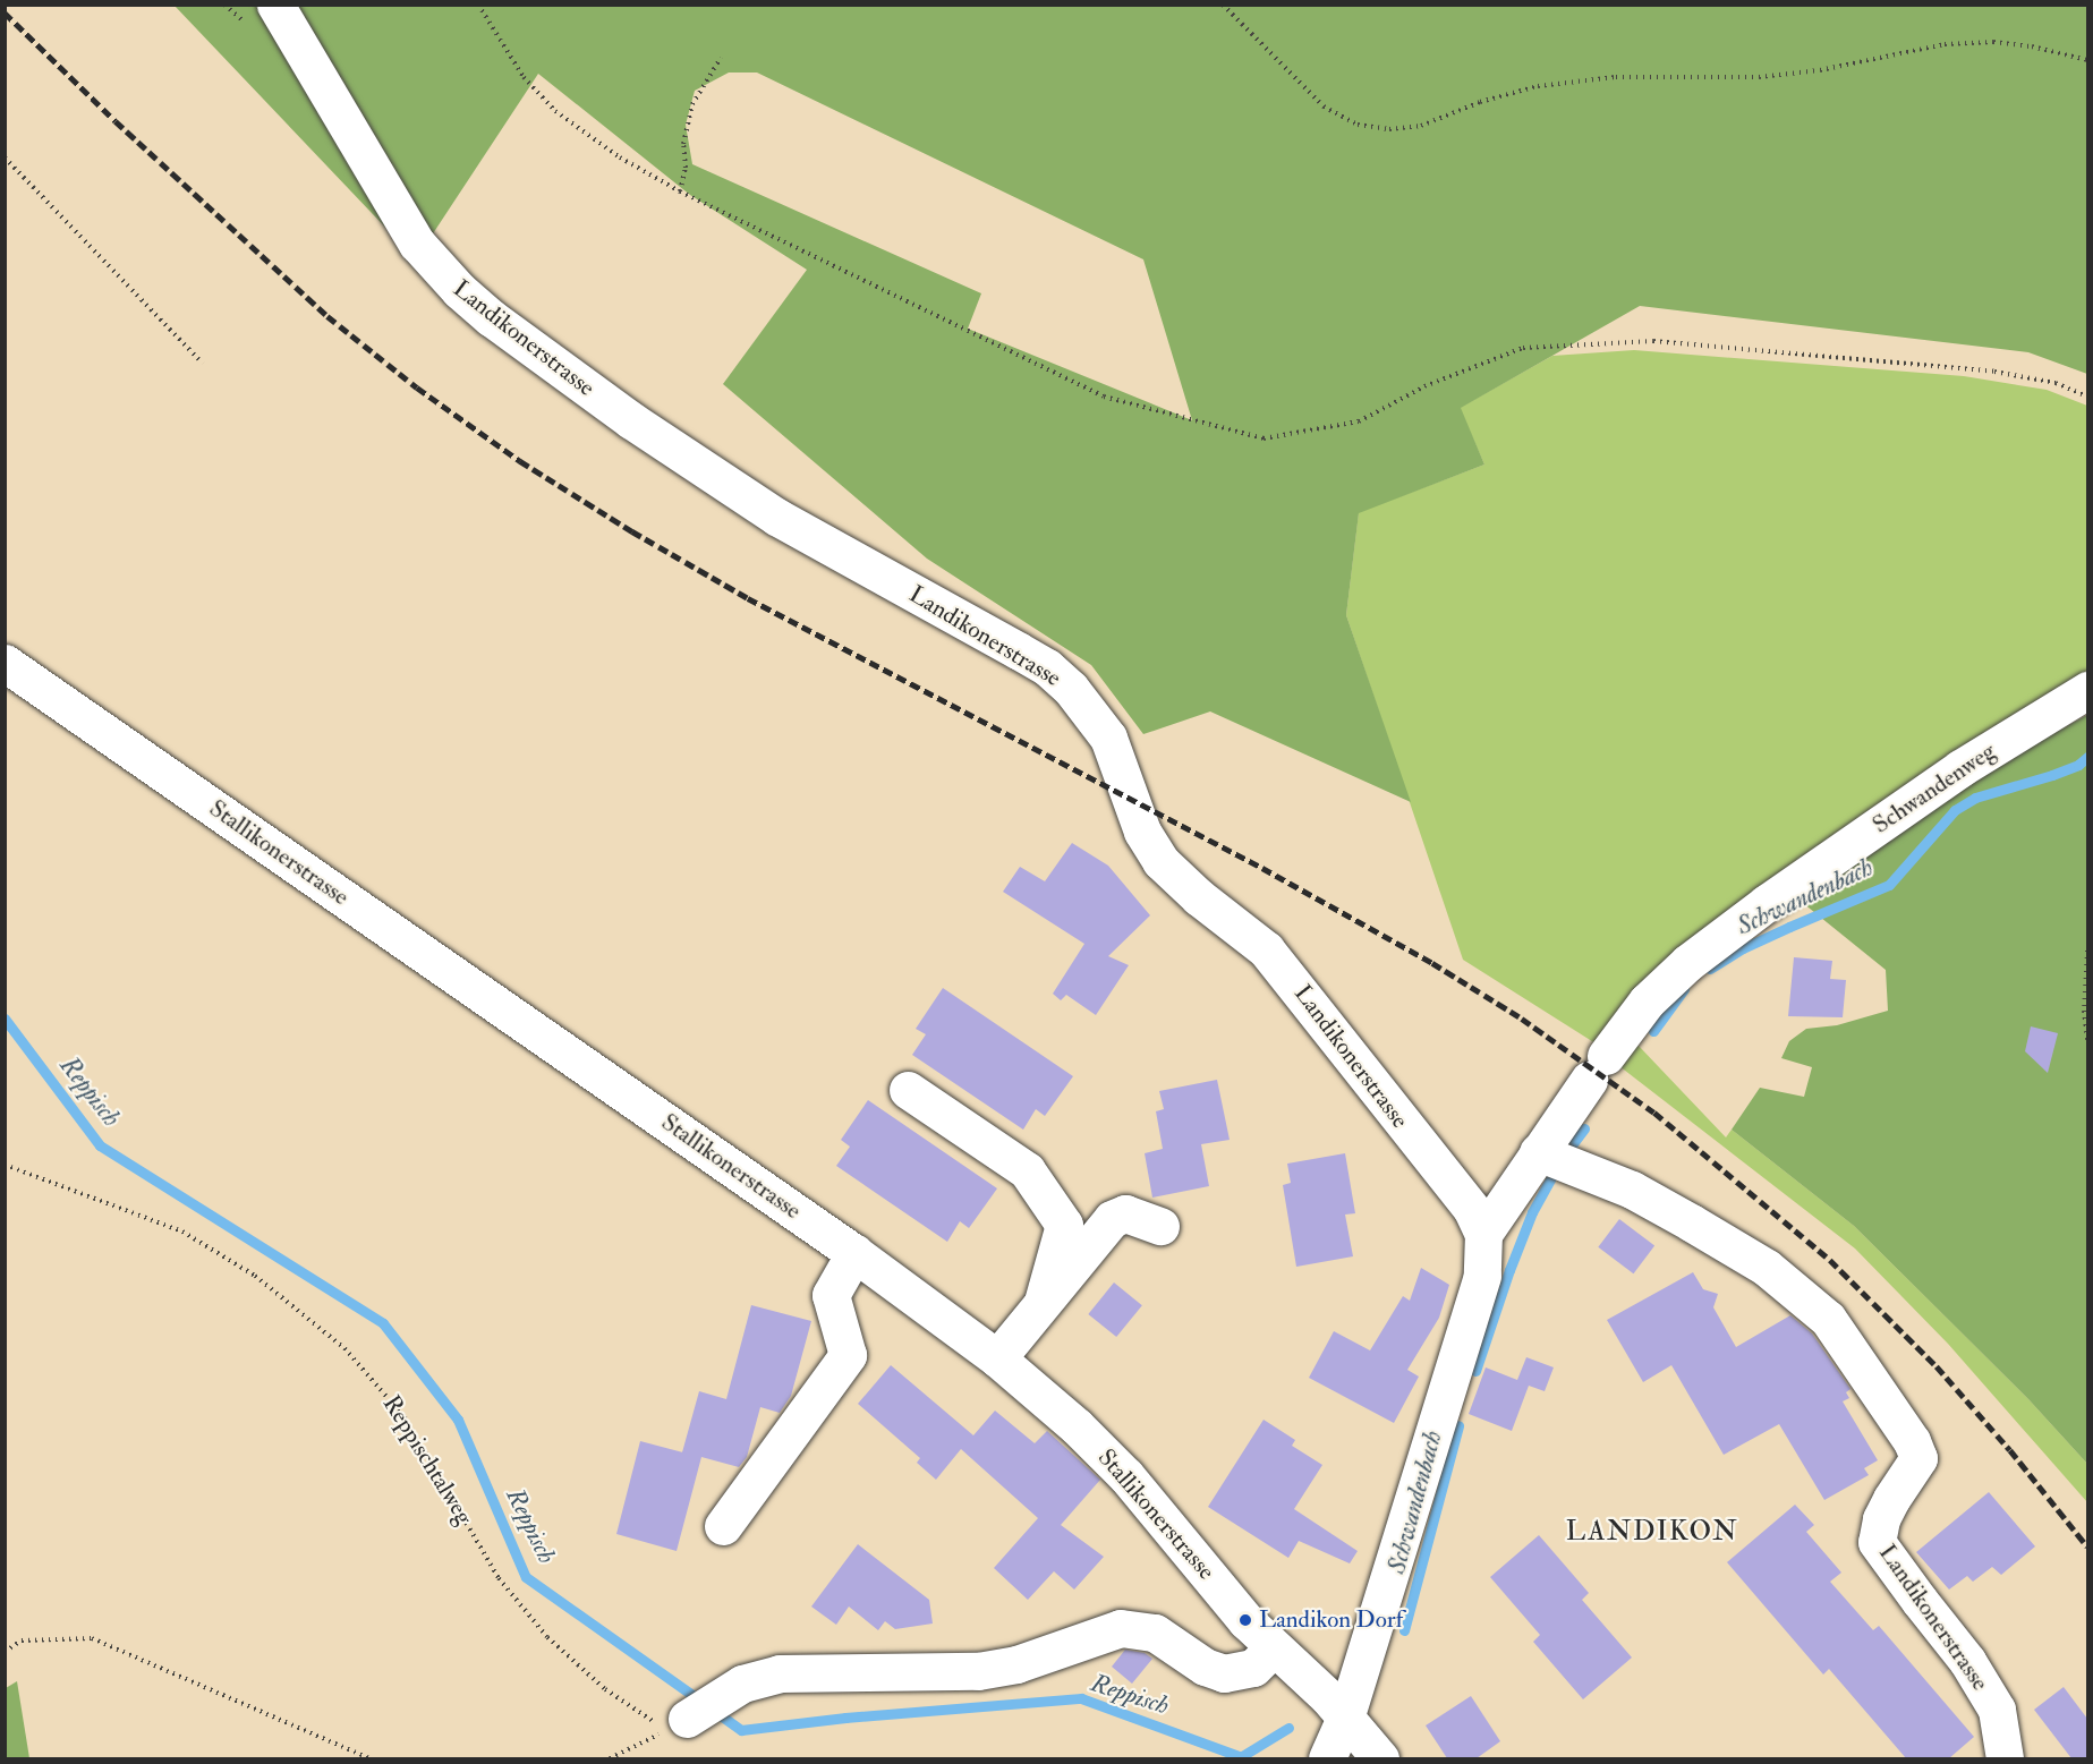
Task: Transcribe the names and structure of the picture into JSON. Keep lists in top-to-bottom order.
{
  "streets": {
    "street": ["Landikonerstrasse", "Schwandenweg", "Stallikonerstrasse"],
    "path": ["Reppischtalweg"]
  },
  "crossings": [
    ["Landikonerstrasse", "Schwandenweg"],
    ["Landikonerstrasse", "Stallikonerstrasse"]
  ],
  "districts": ["LANDIKON"],
  "water": ["Schwandenbach", "Reppisch"],
  "places": ["Landikon Dorf"]
}
